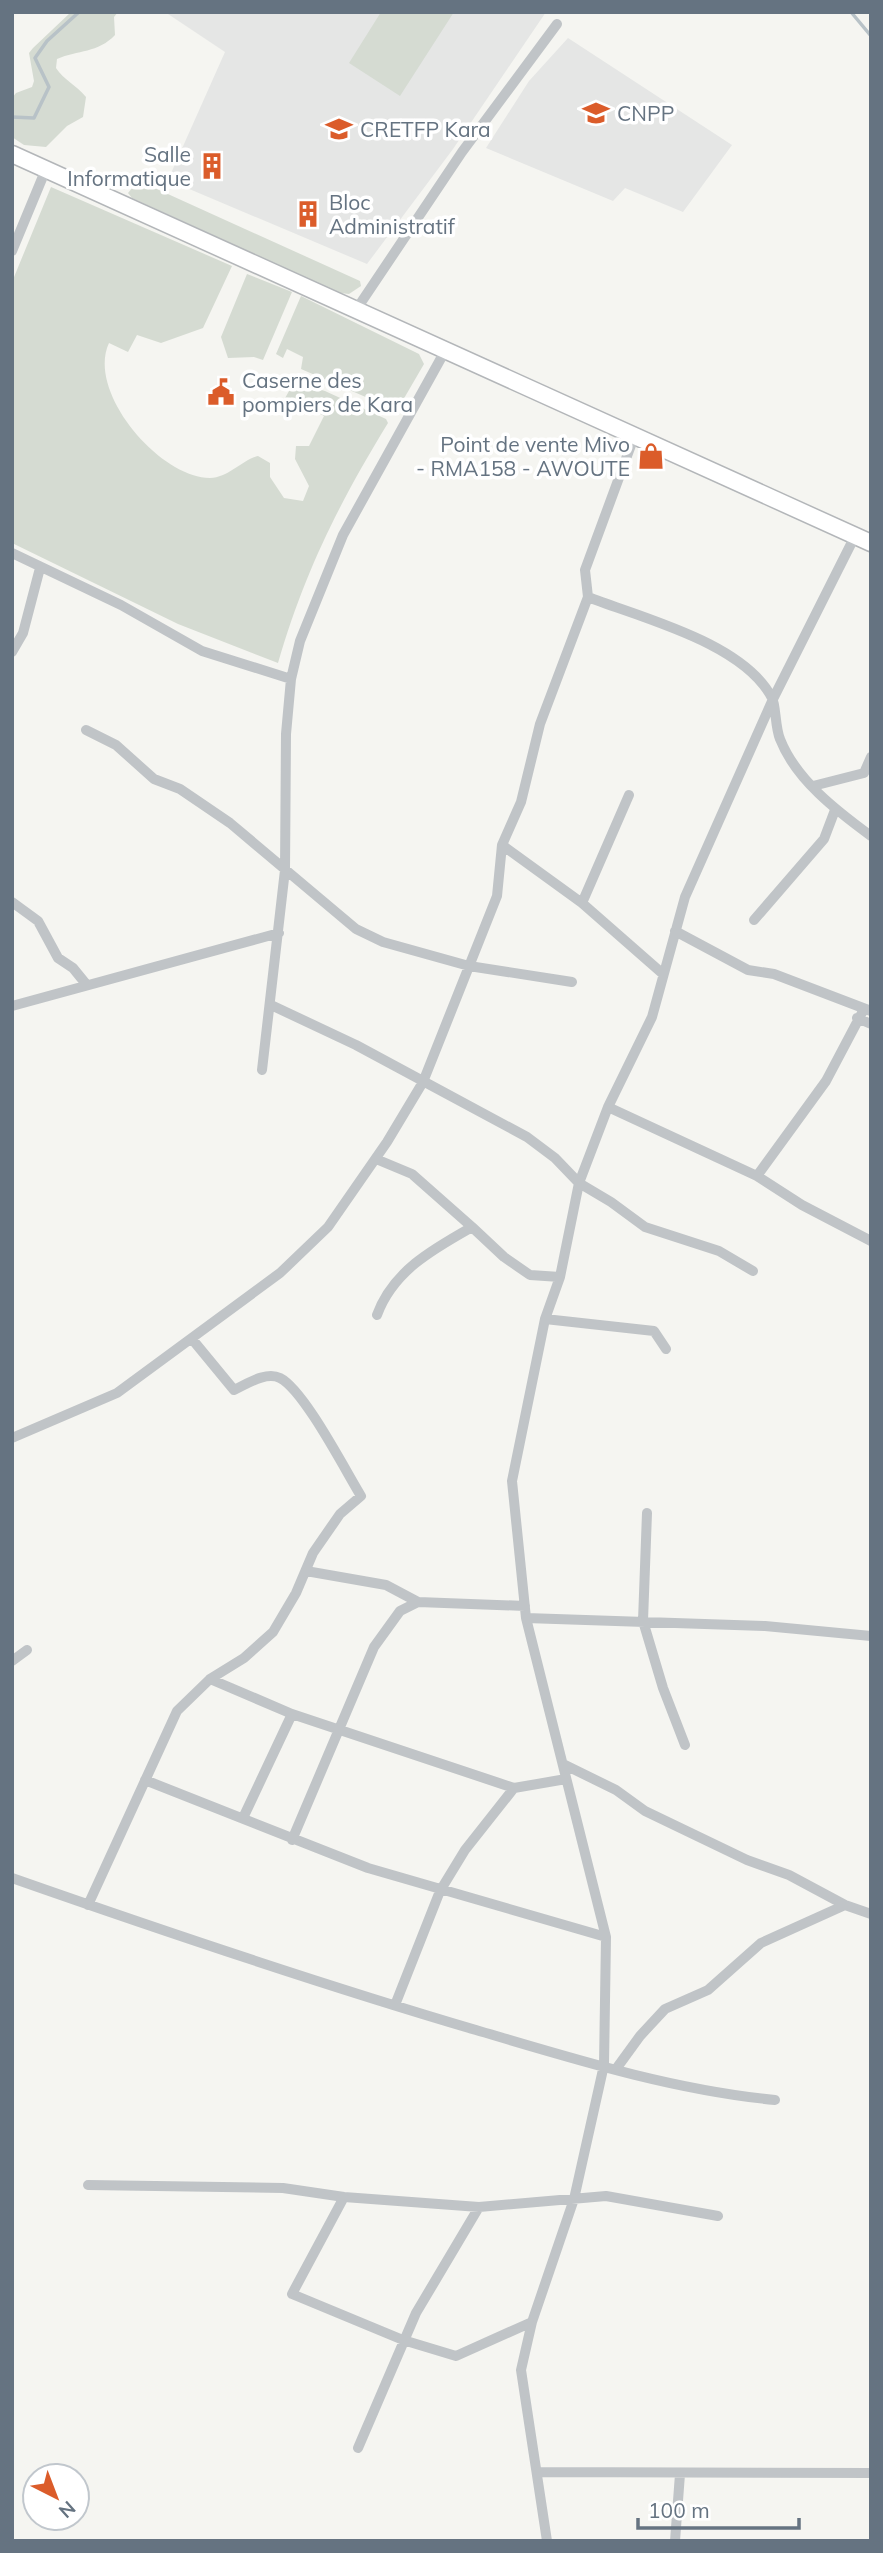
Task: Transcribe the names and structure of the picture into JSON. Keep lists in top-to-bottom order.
{
  "places": {
    "school or university": ["CNPP", "CRETFP Kara"],
    "building": ["Salle Informatique", "Bloc Administratif"],
    "public building": ["Caserne des pompiers de Kara"],
    "shop": ["Point de vente Mivo - RMA158 - AWOUTE"]
  },
  "scale_bar": "100 m",
  "north": "bottom right"
}
